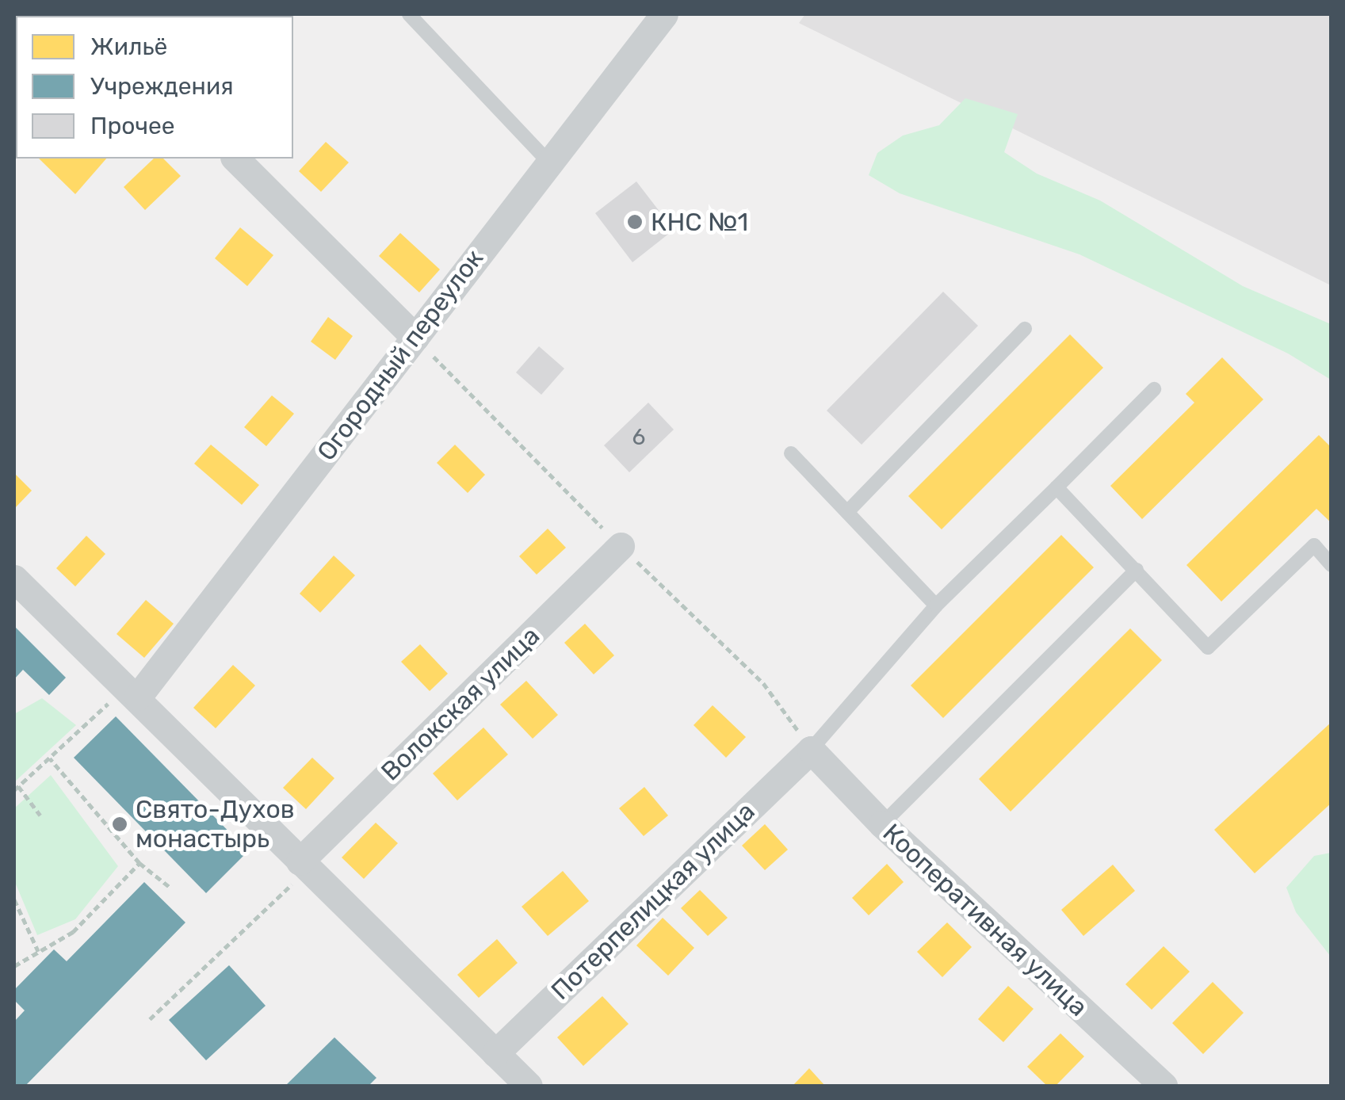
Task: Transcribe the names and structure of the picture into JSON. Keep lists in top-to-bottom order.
{
  "streets": {
    "street": [
      "Огородный переулок",
      "Волокская улица",
      "Потерпелицкая улица",
      "Кооперативная улица"
    ]
  },
  "crossings": [
    ["Потерпелицкая улица", "Кооперативная улица"]
  ],
  "places": ["КНС №1", "Свято-Духов монастырь"],
  "house_numbers": ["6"],
  "legend": ["Жильё", "Учреждения", "Прочее"]
}
